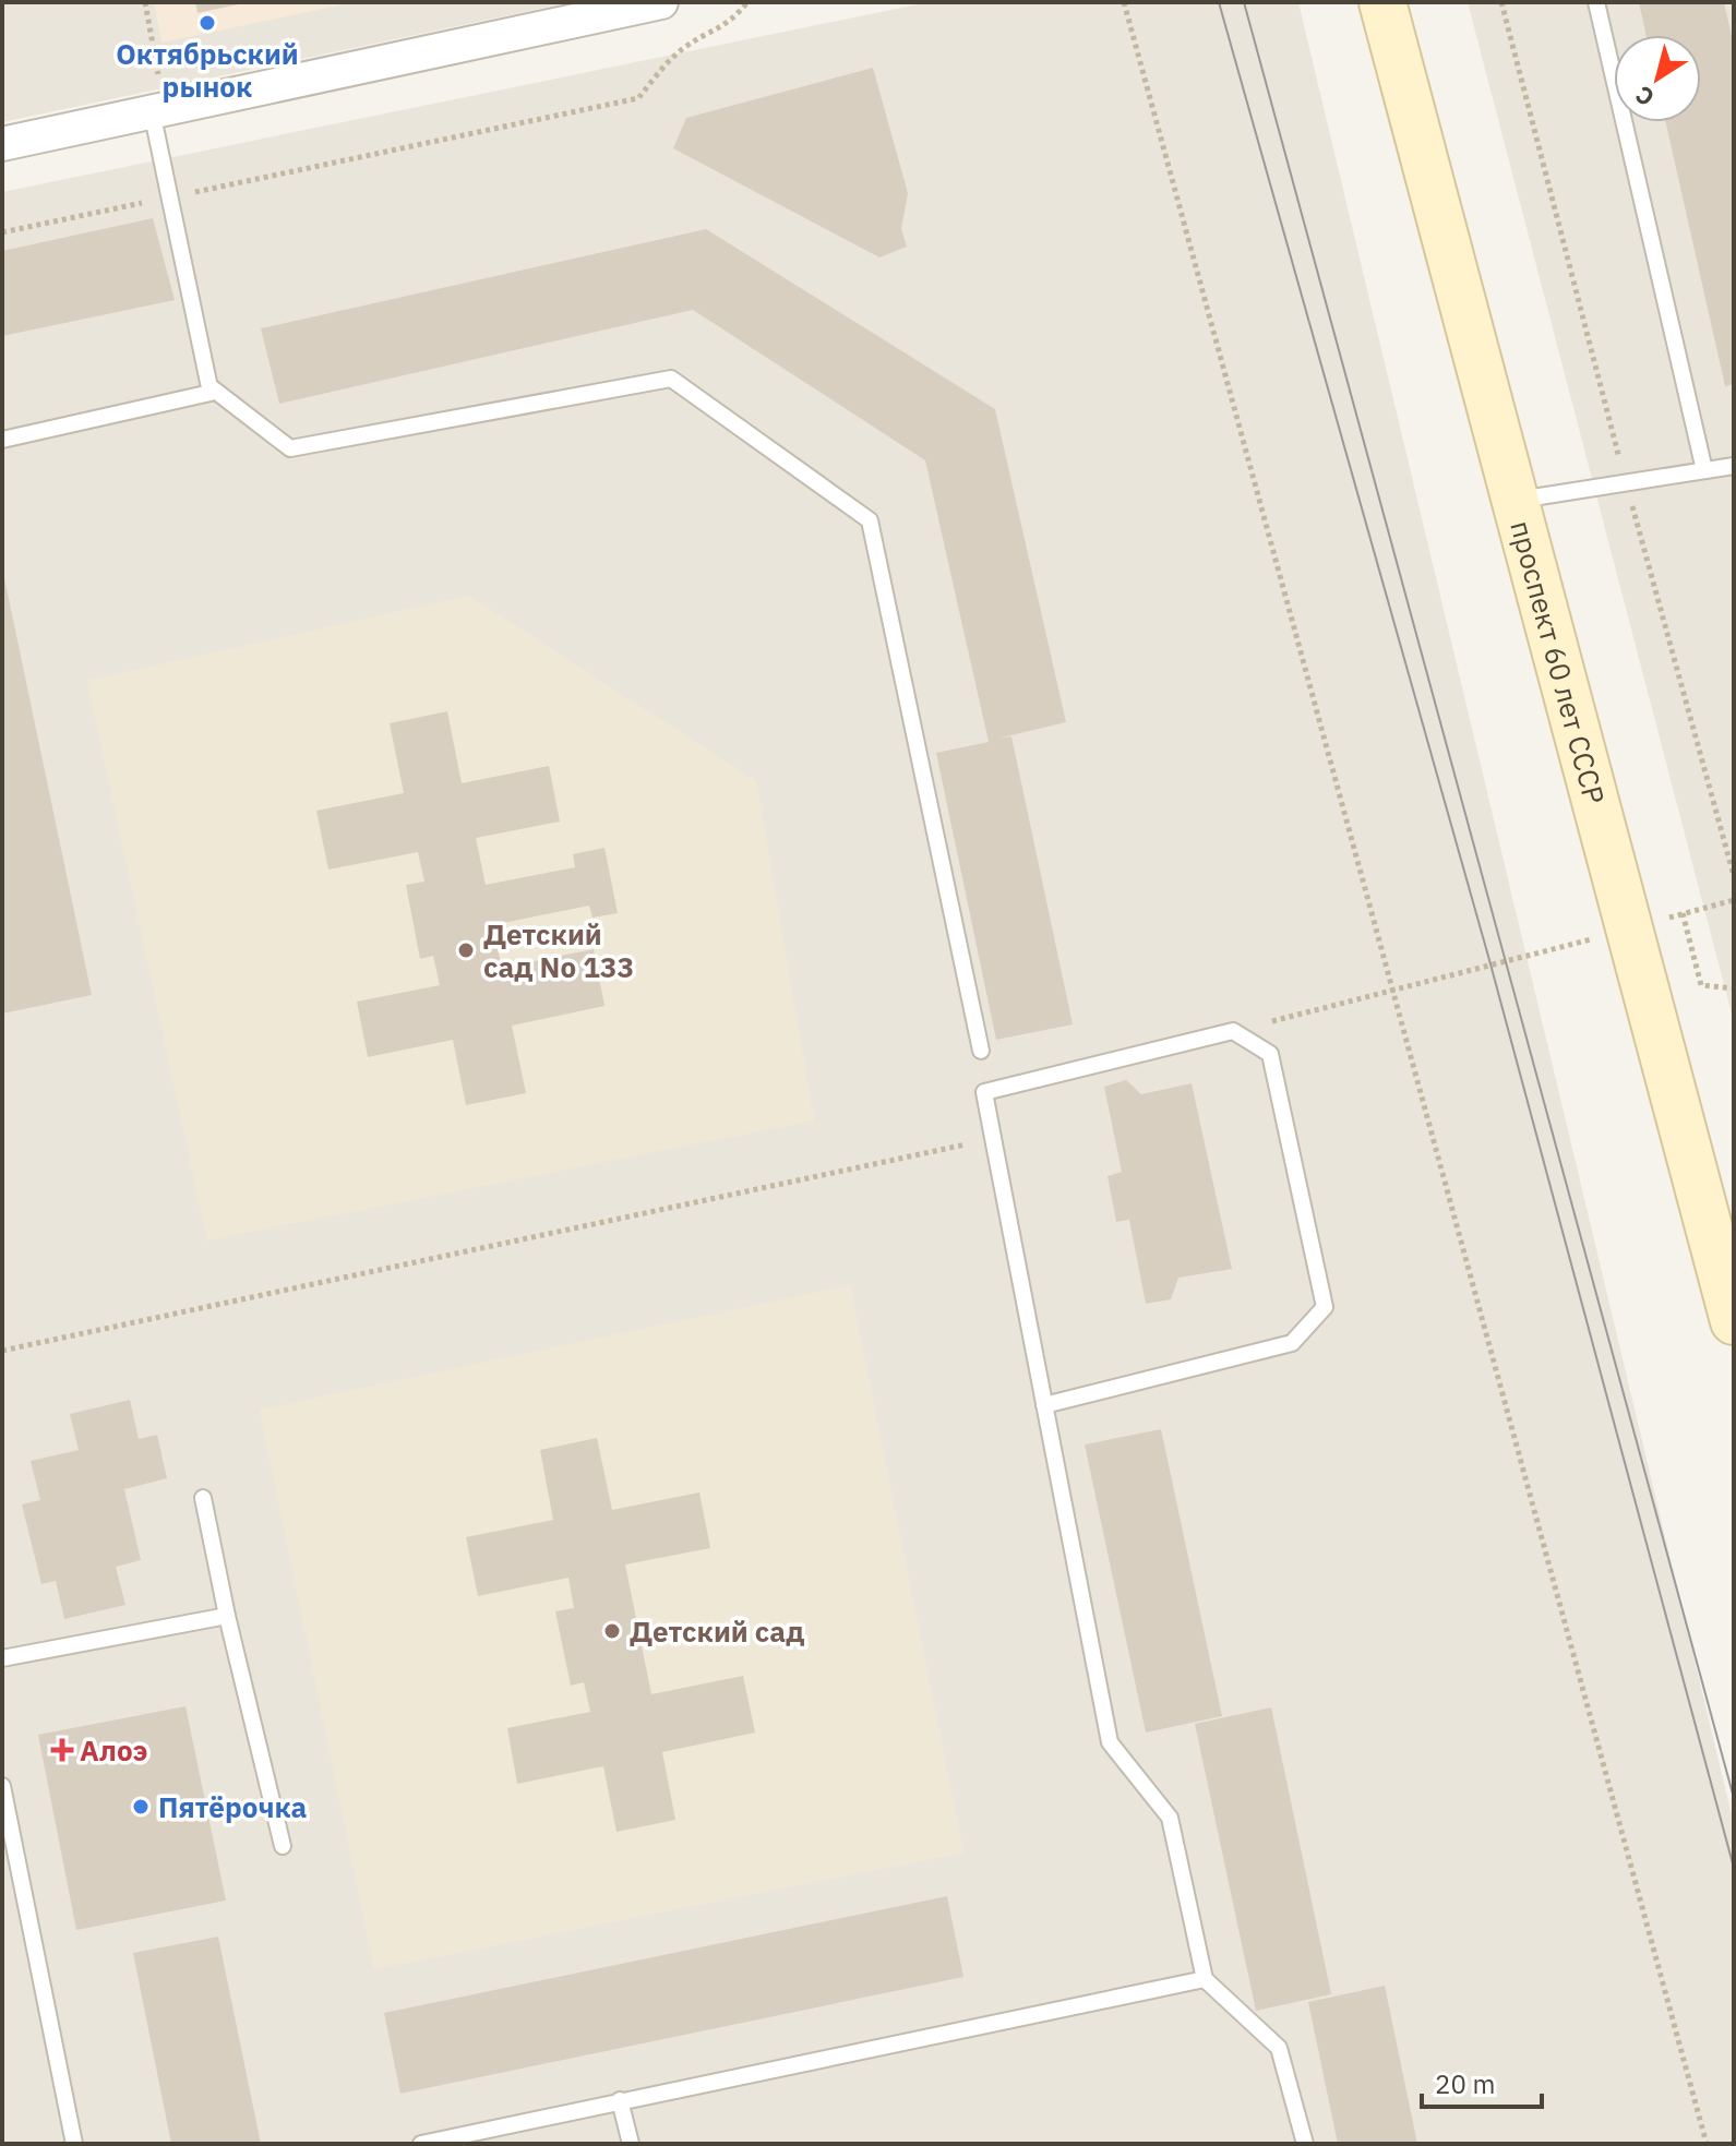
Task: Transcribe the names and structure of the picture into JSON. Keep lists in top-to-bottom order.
{
  "streets": {
    "main road": ["проспект 60 лет СССР"]
  },
  "places": {
    "other": [
      "Октябрьский рынок",
      "Детский сад No 133",
      "Детский сад",
      "Пятёрочка"
    ],
    "health": ["Алоэ"]
  },
  "scale_bar": "20 m",
  "north": "bottom left"
}
